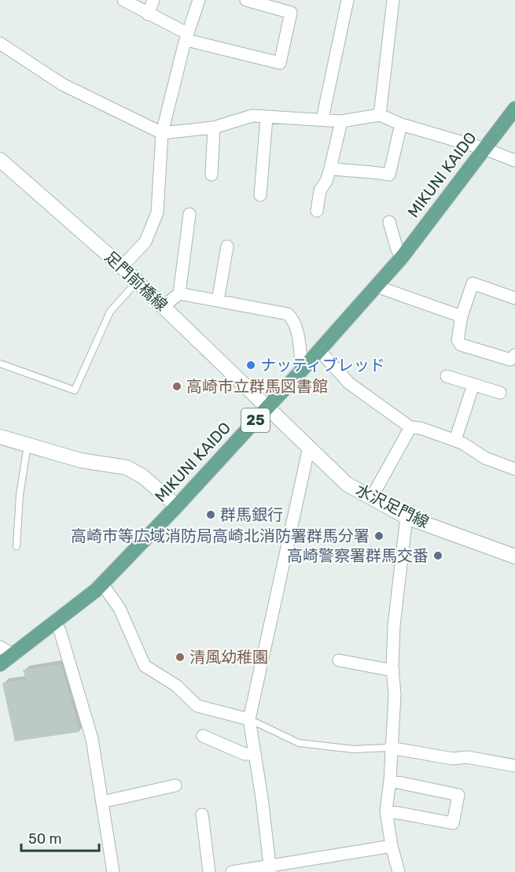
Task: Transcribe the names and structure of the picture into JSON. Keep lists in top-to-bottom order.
{
  "streets": {
    "main road": [
      "MIKUNI KAIDO",
      "足門前橋線",
      "25",
      "水沢足門線"
    ]
  },
  "crossings": [
    ["MIKUNI KAIDO", "足門前橋線"],
    ["MIKUNI KAIDO", "水沢足門線"],
    ["足門前橋線", "水沢足門線"]
  ],
  "places": [
    "ナッティブレッド",
    "高崎市立群馬図書館",
    "群馬銀行",
    "高崎市等広域消防局高崎北消防署群馬分署",
    "高崎警察署群馬交番",
    "清風幼稚園"
  ],
  "scale_bar": "50 m"
}
